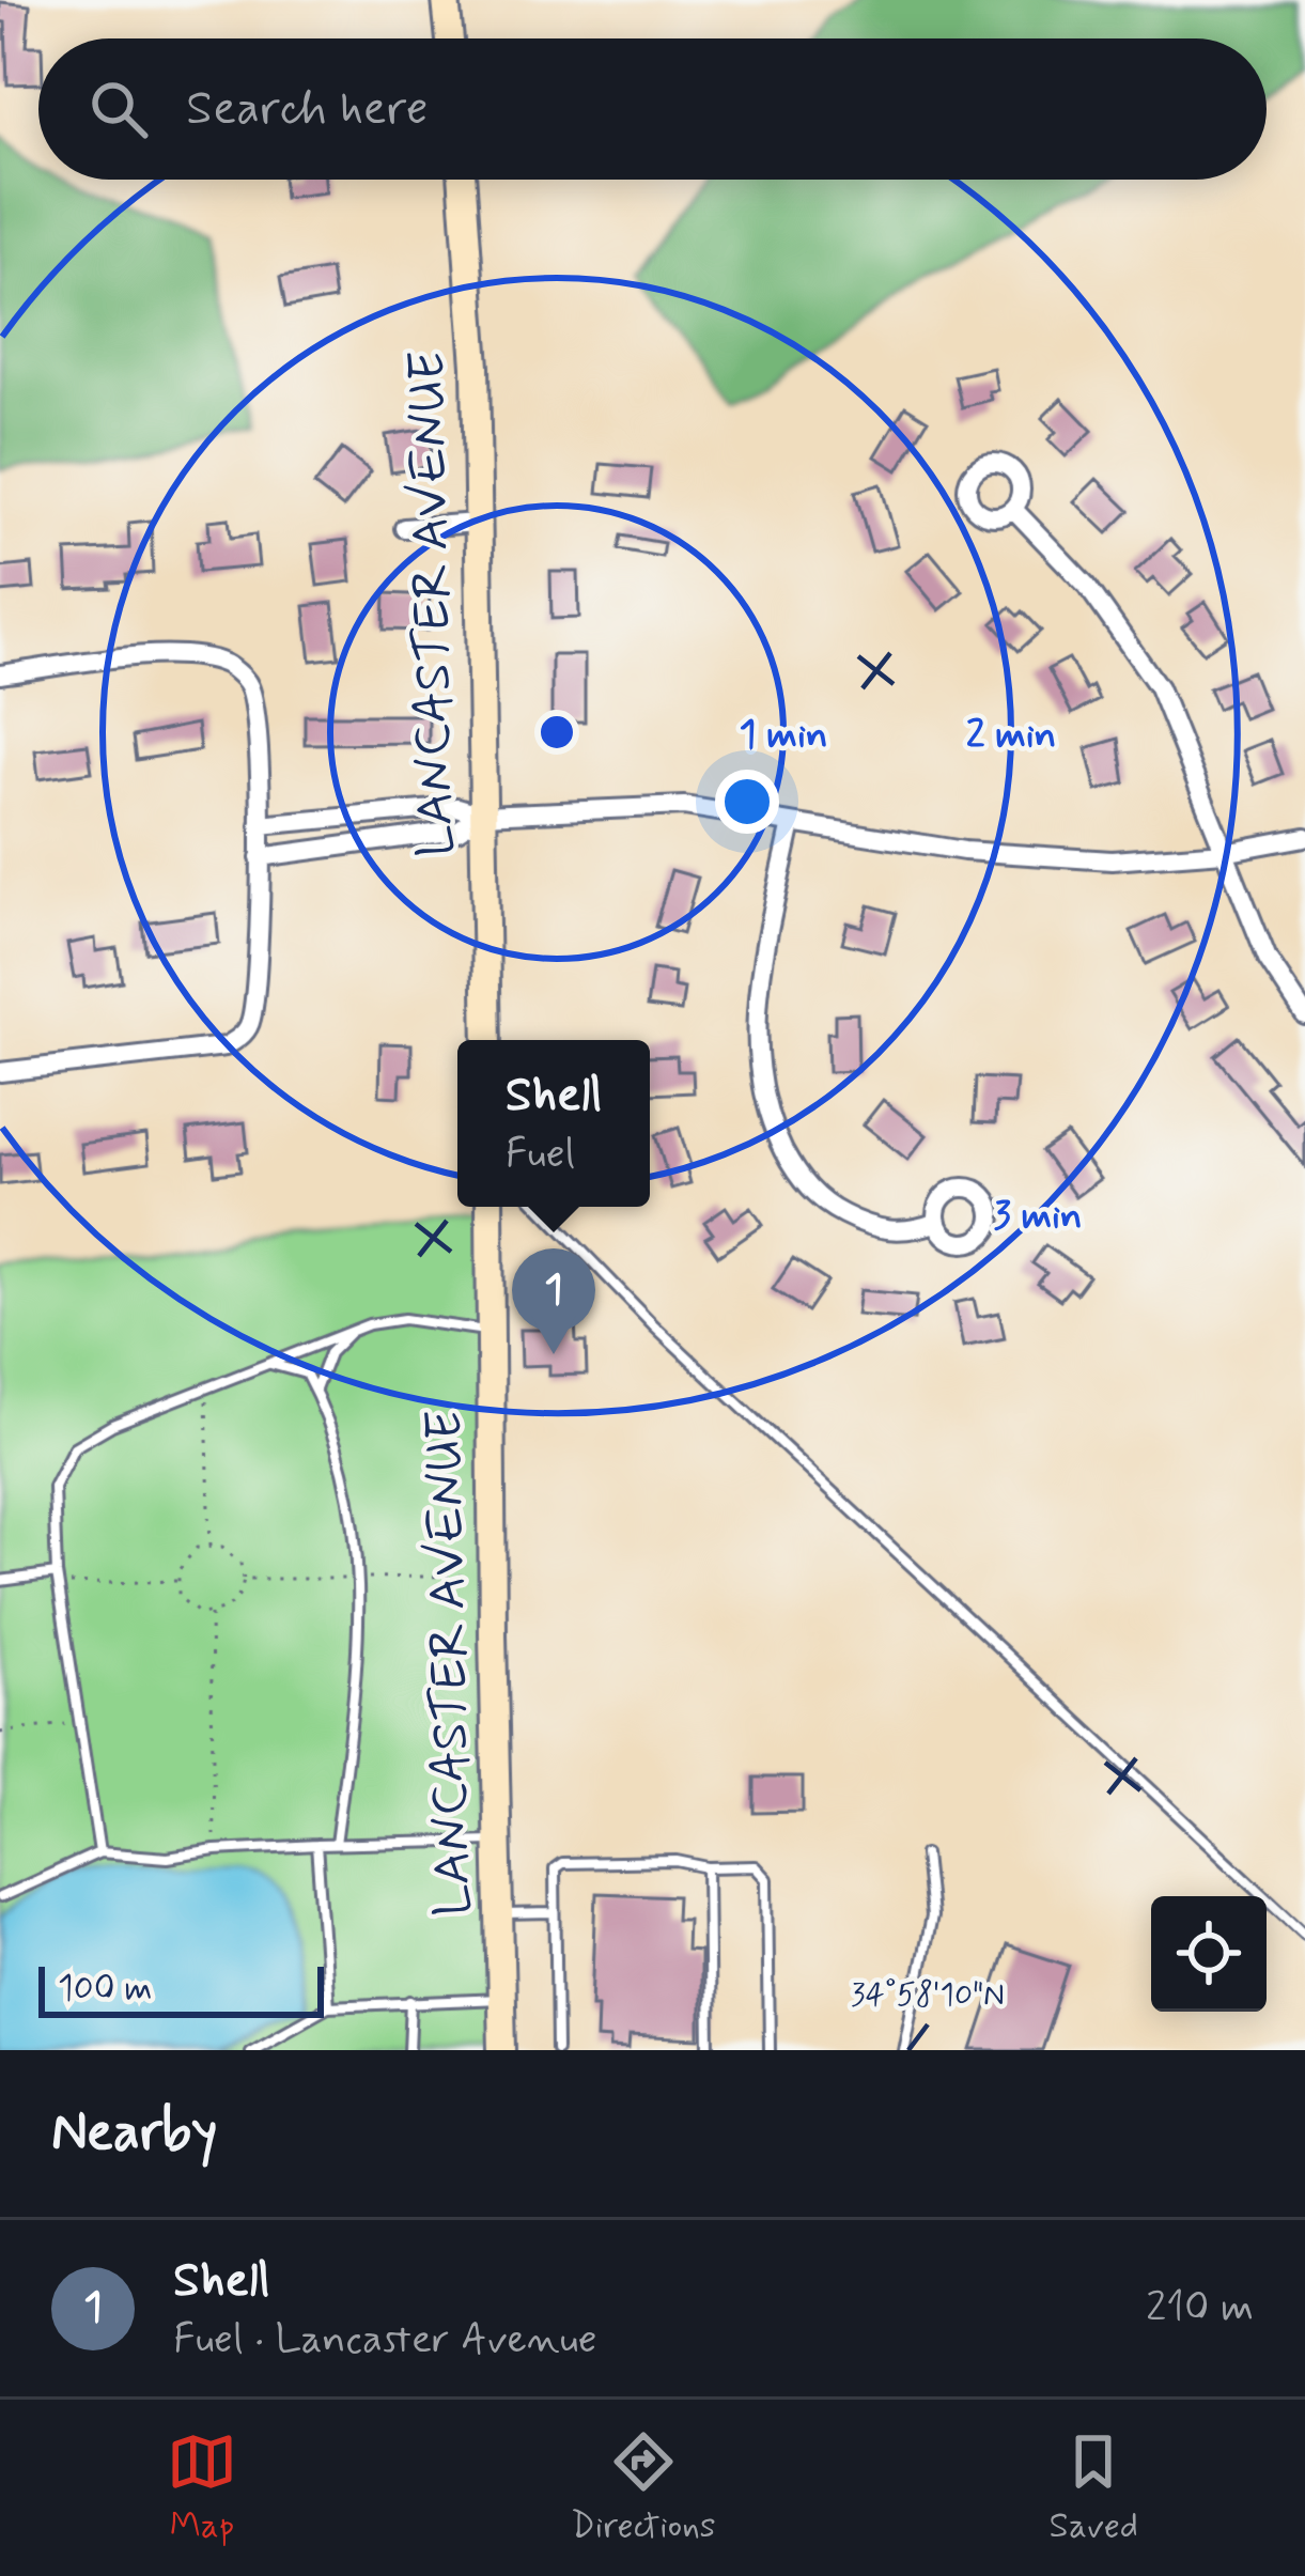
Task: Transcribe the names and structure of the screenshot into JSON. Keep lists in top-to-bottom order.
{
  "streets": {
    "main road": ["LANCASTER AVENUE"]
  },
  "scale_bar": "100 m",
  "page": {
    "search": "Search here",
    "popup": ["Shell", "Fuel"],
    "pins": "1",
    "scale": "100 m",
    "heading": "Nearby",
    "list": [
      {
        "mark": "1",
        "name": "Shell",
        "note": "Fuel · Lancaster Avenue",
        "value": "210 m"
      }
    ],
    "nav": ["Map", "Directions", "Saved"]
  },
  "coordinates": ["34°58'10\"N"],
  "rings": ["1 min", "2 min", "3 min"]
}
